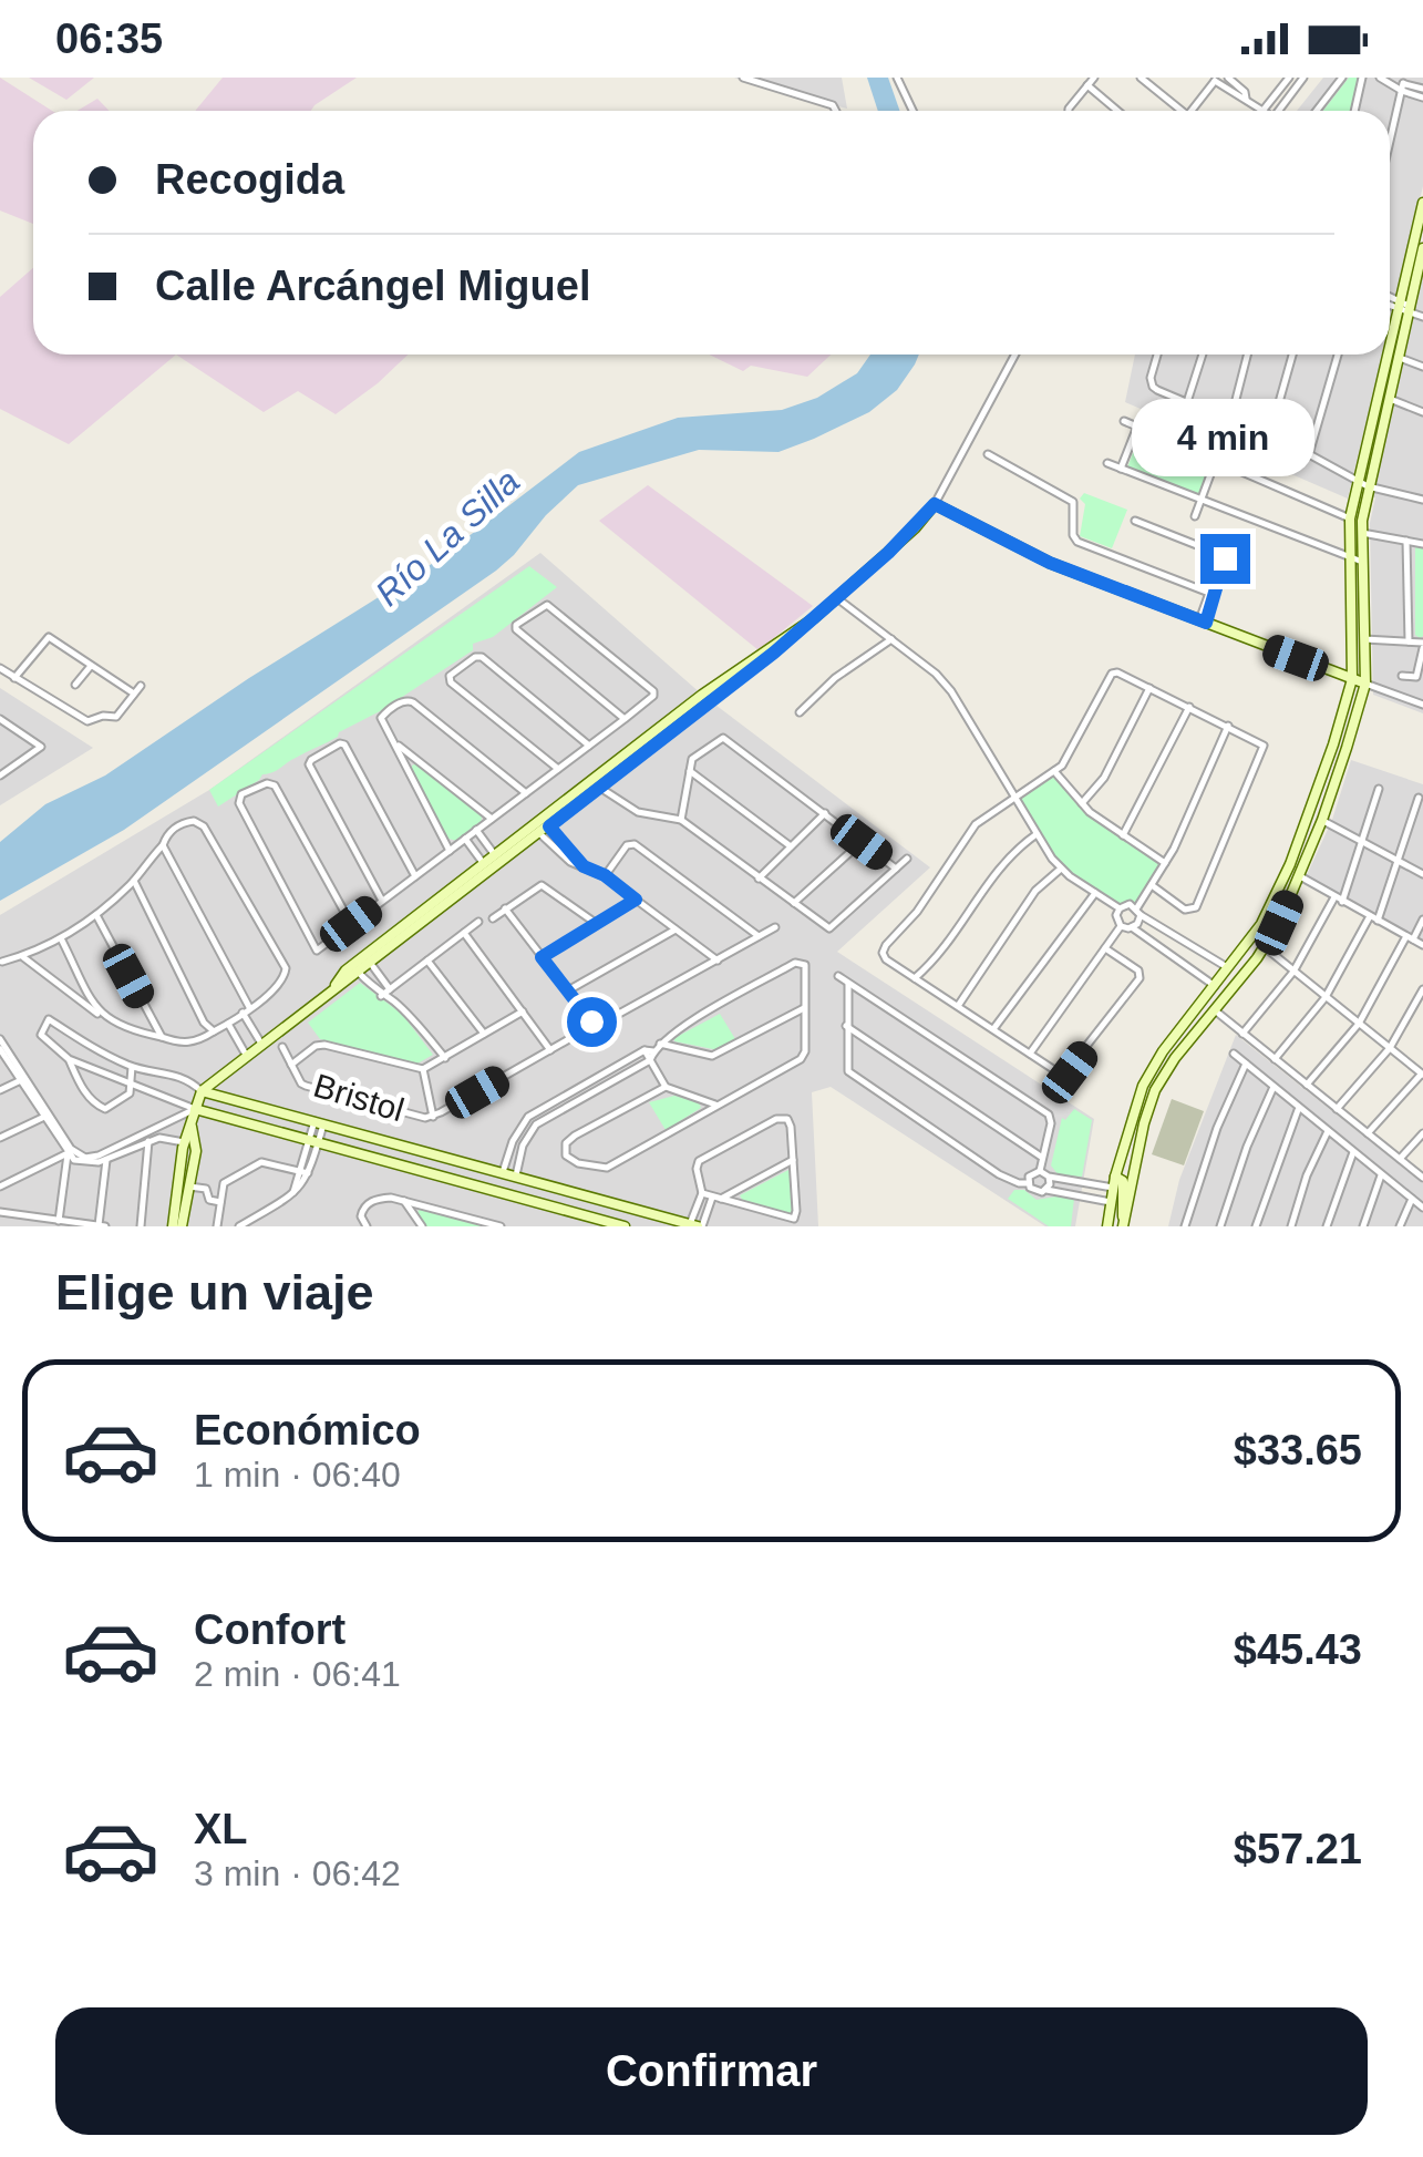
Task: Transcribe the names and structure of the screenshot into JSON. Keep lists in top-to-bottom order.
{
  "streets": {
    "street": ["Bristol"]
  },
  "water": ["Río La Silla"],
  "page": {
    "status": "06:35",
    "banner": ["Recogida", "Calle Arcángel Miguel"],
    "bubble": "4 min",
    "heading": "Elige un viaje",
    "list": [
      {
        "name": "Económico",
        "note": "1 min · 06:40",
        "value": "$33.65"
      },
      {
        "name": "Confort",
        "note": "2 min · 06:41",
        "value": "$45.43"
      },
      {
        "name": "XL",
        "note": "3 min · 06:42",
        "value": "$57.21"
      }
    ],
    "buttons": "Confirmar"
  }
}
